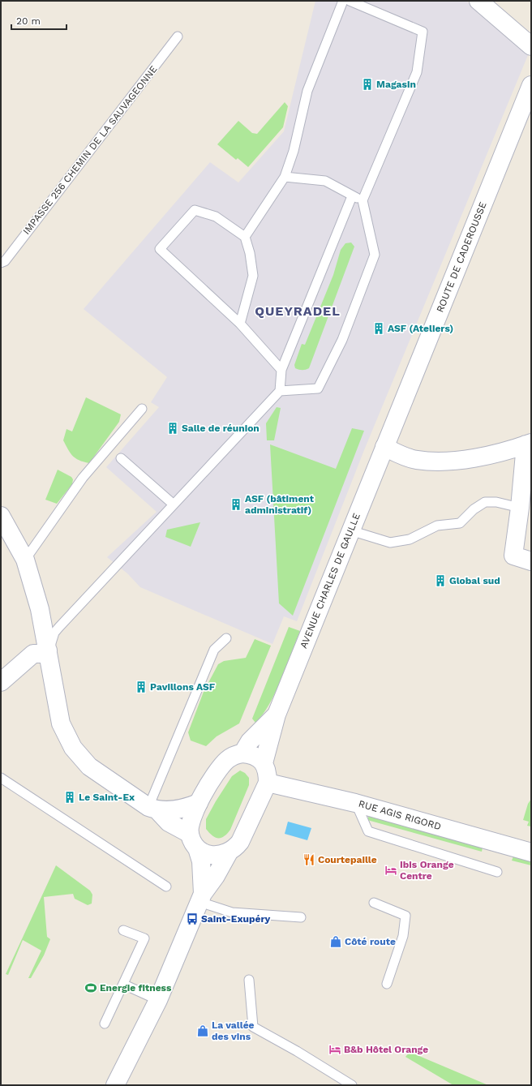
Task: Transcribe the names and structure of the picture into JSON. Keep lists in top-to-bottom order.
{
  "streets": {
    "main road": ["ROUTE DE CADEROUSSE", "AVENUE CHARLES DE GAULLE", "RUE AGIS RIGORD"],
    "lane": ["IMPASSE 256 CHEMIN DE LA SAUVAGEONNE"]
  },
  "crossings": [
    ["ROUTE DE CADEROUSSE", "AVENUE CHARLES DE GAULLE"],
    ["AVENUE CHARLES DE GAULLE", "RUE AGIS RIGORD"]
  ],
  "districts": ["QUEYRADEL"],
  "places": {
    "building": [
      "Magasin",
      "ASF (Ateliers)",
      "Salle de réunion",
      "ASF (bâtiment administratif)",
      "Global sud",
      "Pavillons ASF",
      "Le Saint-Ex"
    ],
    "restaurant": ["Courtepaille"],
    "hotel": ["Ibis Orange Centre", "B&b Hôtel Orange"],
    "bus stop": ["Saint-Exupéry"],
    "shop": ["Côté route", "La vallée des vins"],
    "sports": ["Energie fitness"]
  },
  "scale_bar": "20 m"
}
